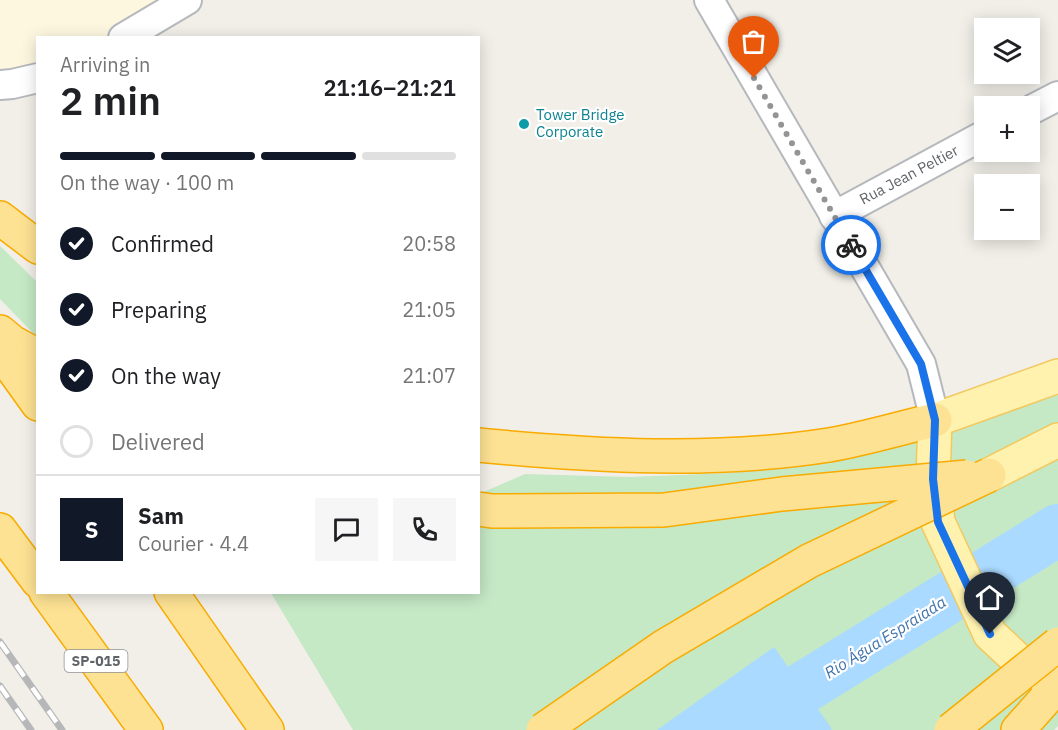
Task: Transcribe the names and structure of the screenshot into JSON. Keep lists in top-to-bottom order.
{
  "streets": {
    "highway": ["SP-015"],
    "street": ["Rua Jean Peltier"]
  },
  "water": ["Rio Água Espraiada"],
  "places": ["Tower Bridge Corporate"],
  "page": {
    "map_buttons": ["+", "−"],
    "heading": ["2 min", "Arriving in", "21:16–21:21"],
    "panel": ["Sam", "Courier · 4.4"],
    "bar": "On the way · 100 m",
    "list": [
      ["Confirmed", "20:58"],
      ["Preparing", "21:05"],
      ["On the way", "21:07"],
      "Delivered"
    ],
    "round": "S"
  }
}
